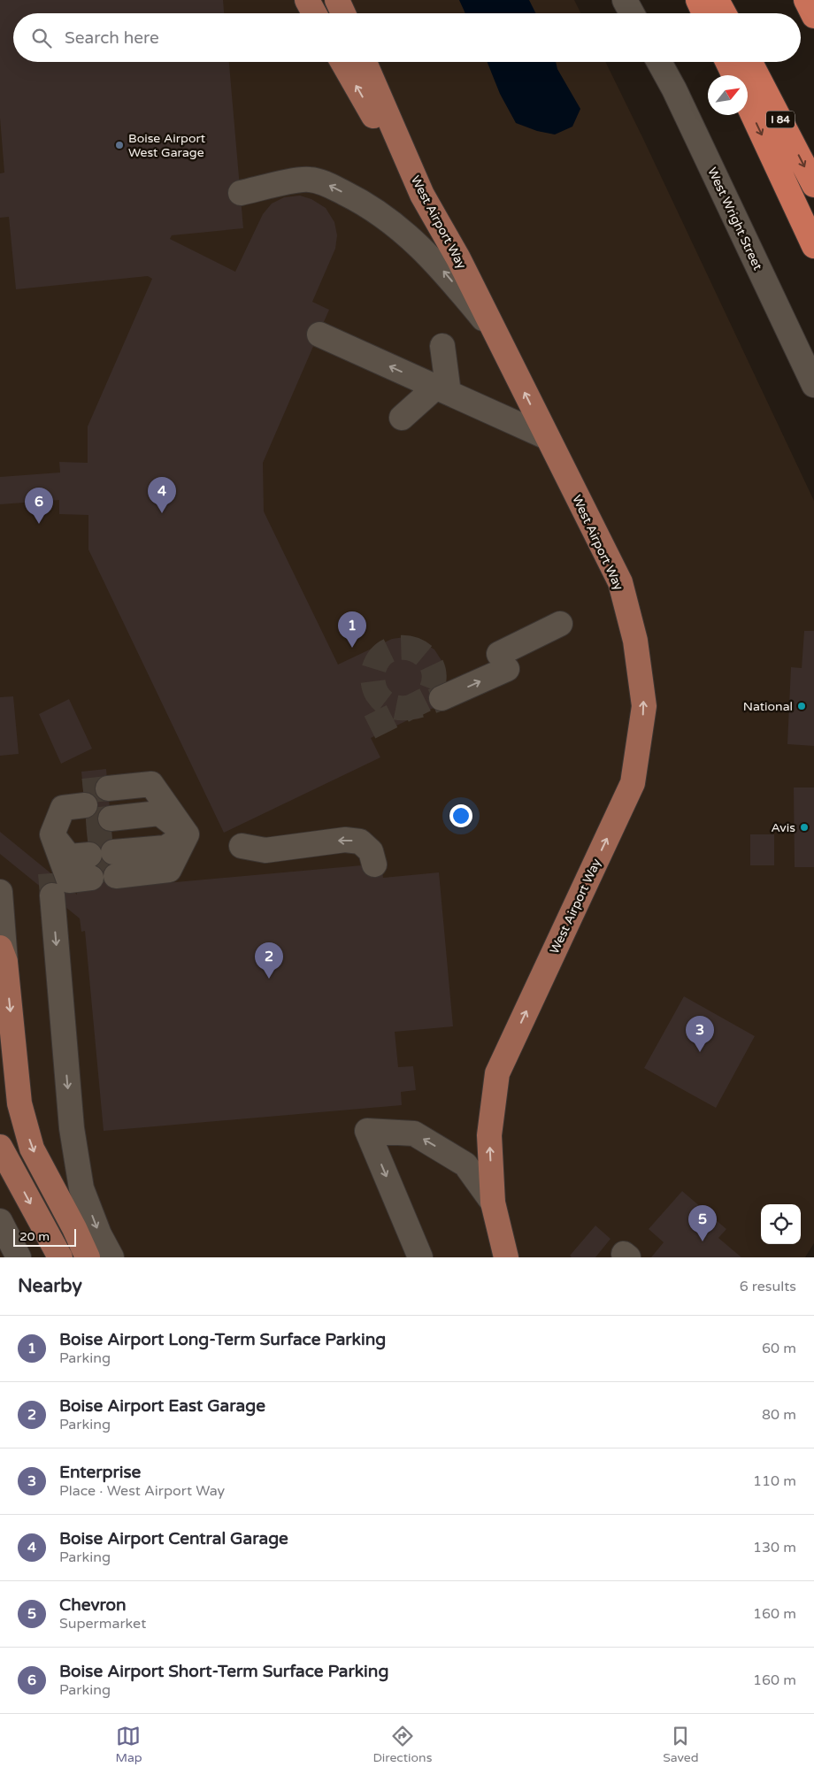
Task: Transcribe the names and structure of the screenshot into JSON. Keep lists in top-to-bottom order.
{
  "streets": {
    "highway": ["I 84"],
    "main road": ["West Airport Way"],
    "street": ["West Wright Street"]
  },
  "one_way": ["West Airport Way"],
  "places": ["Boise Airport West Garage", "National", "Avis"],
  "scale_bar": "20 m",
  "north": "top right",
  "page": {
    "search": "Search here",
    "pins": [
      "4",
      "6",
      "1",
      "2",
      "3",
      "5"
    ],
    "scale": "20 m",
    "heading": ["Nearby", "6 results"],
    "list": [
      {
        "mark": "1",
        "name": "Boise Airport Long-Term Surface Parking",
        "note": "Parking",
        "value": "60 m"
      },
      {
        "mark": "2",
        "name": "Boise Airport East Garage",
        "note": "Parking",
        "value": "80 m"
      },
      {
        "mark": "3",
        "name": "Enterprise",
        "note": "Place · West Airport Way",
        "value": "110 m"
      },
      {
        "mark": "4",
        "name": "Boise Airport Central Garage",
        "note": "Parking",
        "value": "130 m"
      },
      {
        "mark": "5",
        "name": "Chevron",
        "note": "Supermarket",
        "value": "160 m"
      },
      {
        "mark": "6",
        "name": "Boise Airport Short-Term Surface Parking",
        "note": "Parking",
        "value": "160 m"
      }
    ],
    "nav": ["Map", "Directions", "Saved"]
  }
}
